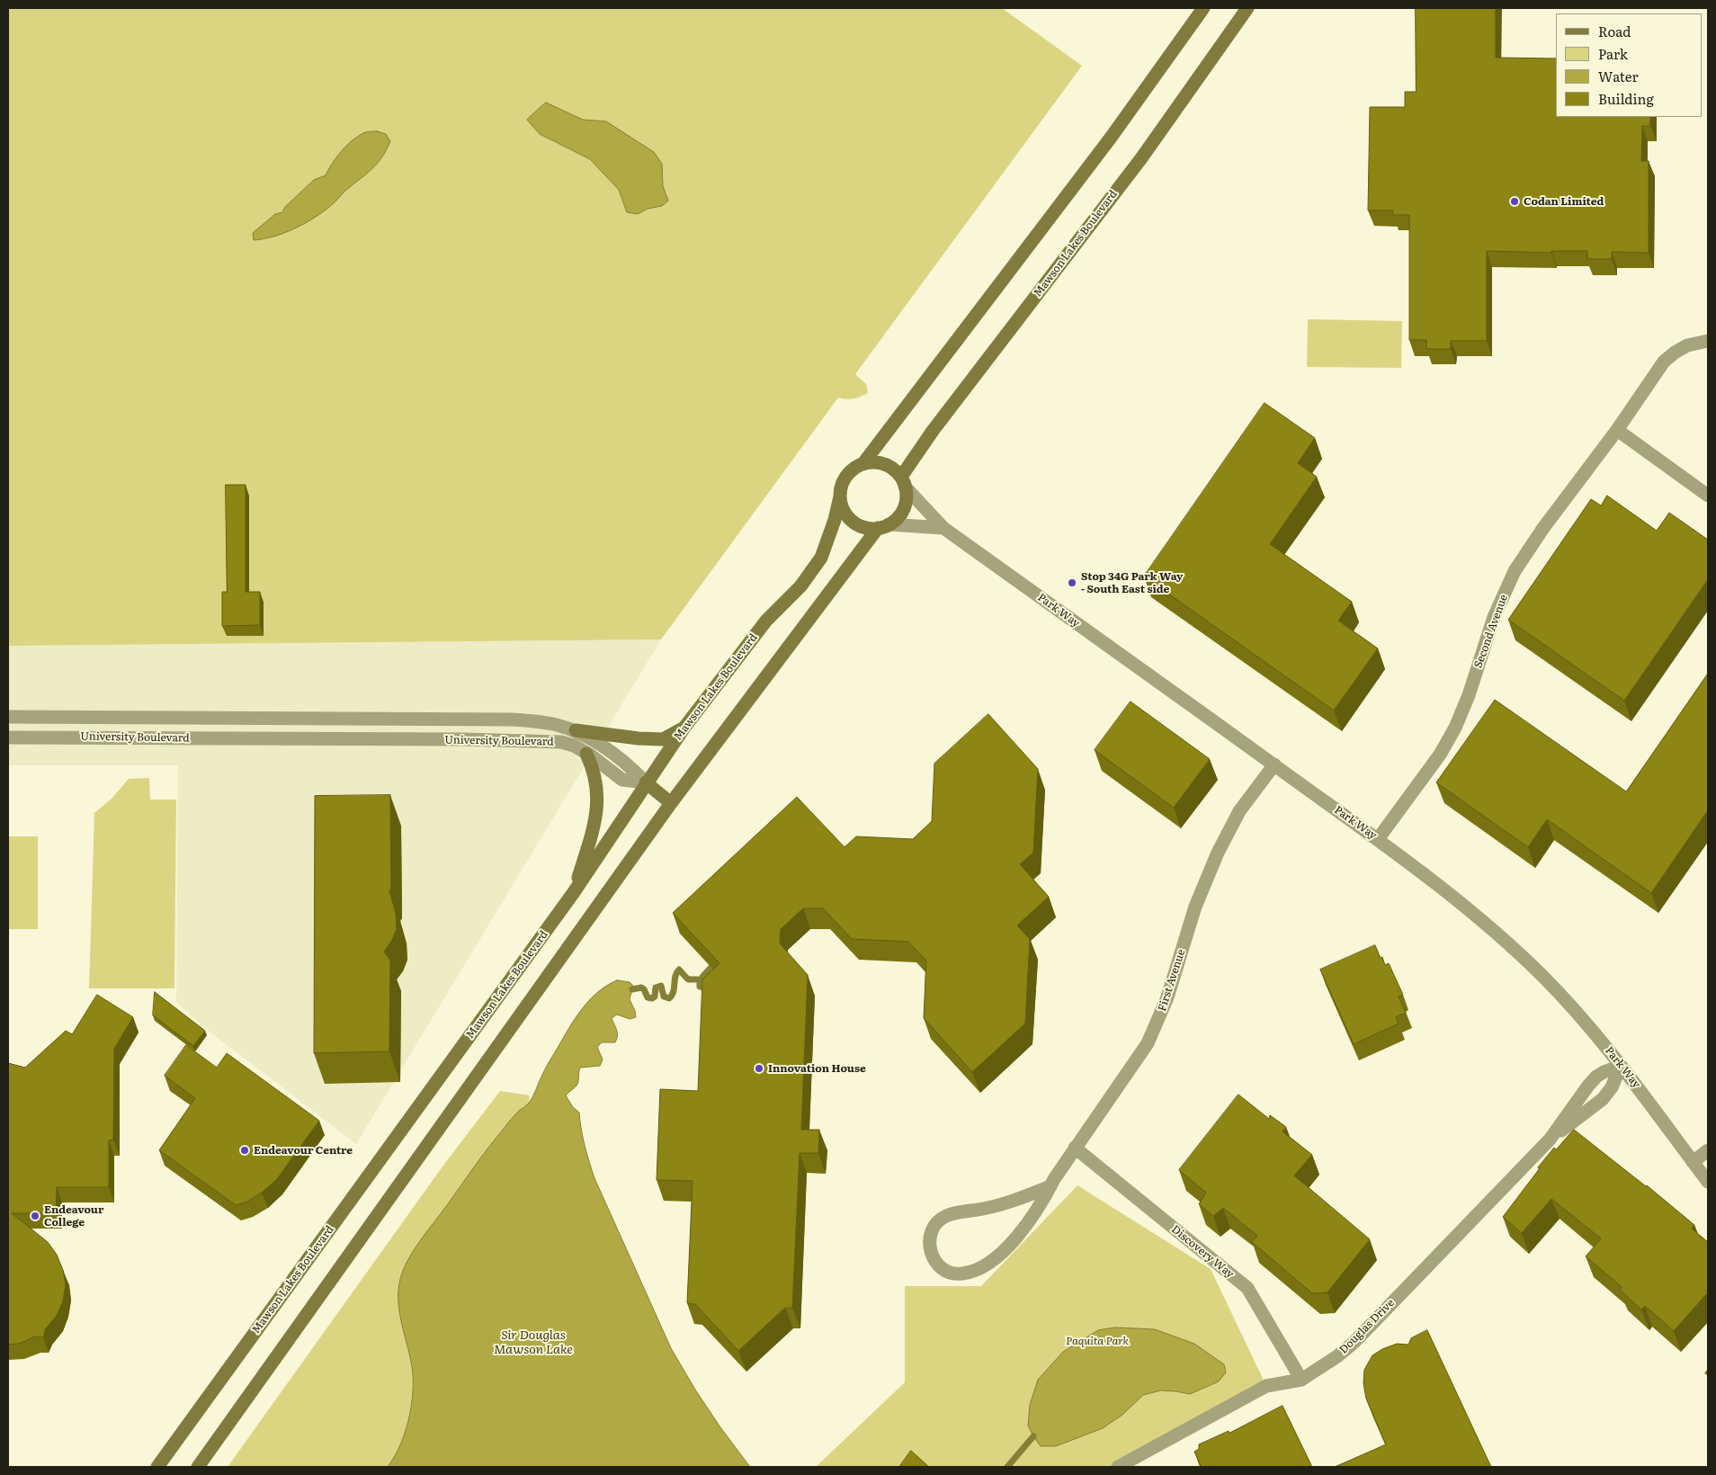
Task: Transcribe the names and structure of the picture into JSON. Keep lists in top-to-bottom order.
{
  "streets": {
    "street": [
      "Mawson Lakes Boulevard",
      "Park Way",
      "Second Avenue",
      "University Boulevard",
      "First Avenue",
      "Discovery Way",
      "Douglas Drive"
    ]
  },
  "crossings": [
    ["Mawson Lakes Boulevard", "Park Way"],
    ["Mawson Lakes Boulevard", "University Boulevard"],
    ["Park Way", "Second Avenue"],
    ["Park Way", "First Avenue"],
    ["Park Way", "Douglas Drive"],
    ["First Avenue", "Discovery Way"],
    ["Discovery Way", "Douglas Drive"]
  ],
  "water": ["Sir Douglas Mawson Lake"],
  "parks": ["Paquita Park"],
  "places": [
    "Codan Limited",
    "Stop 34G Park Way - South East side",
    "Innovation House",
    "Endeavour Centre",
    "Endeavour College"
  ],
  "legend": [
    "Road",
    "Park",
    "Water",
    "Building"
  ]
}
